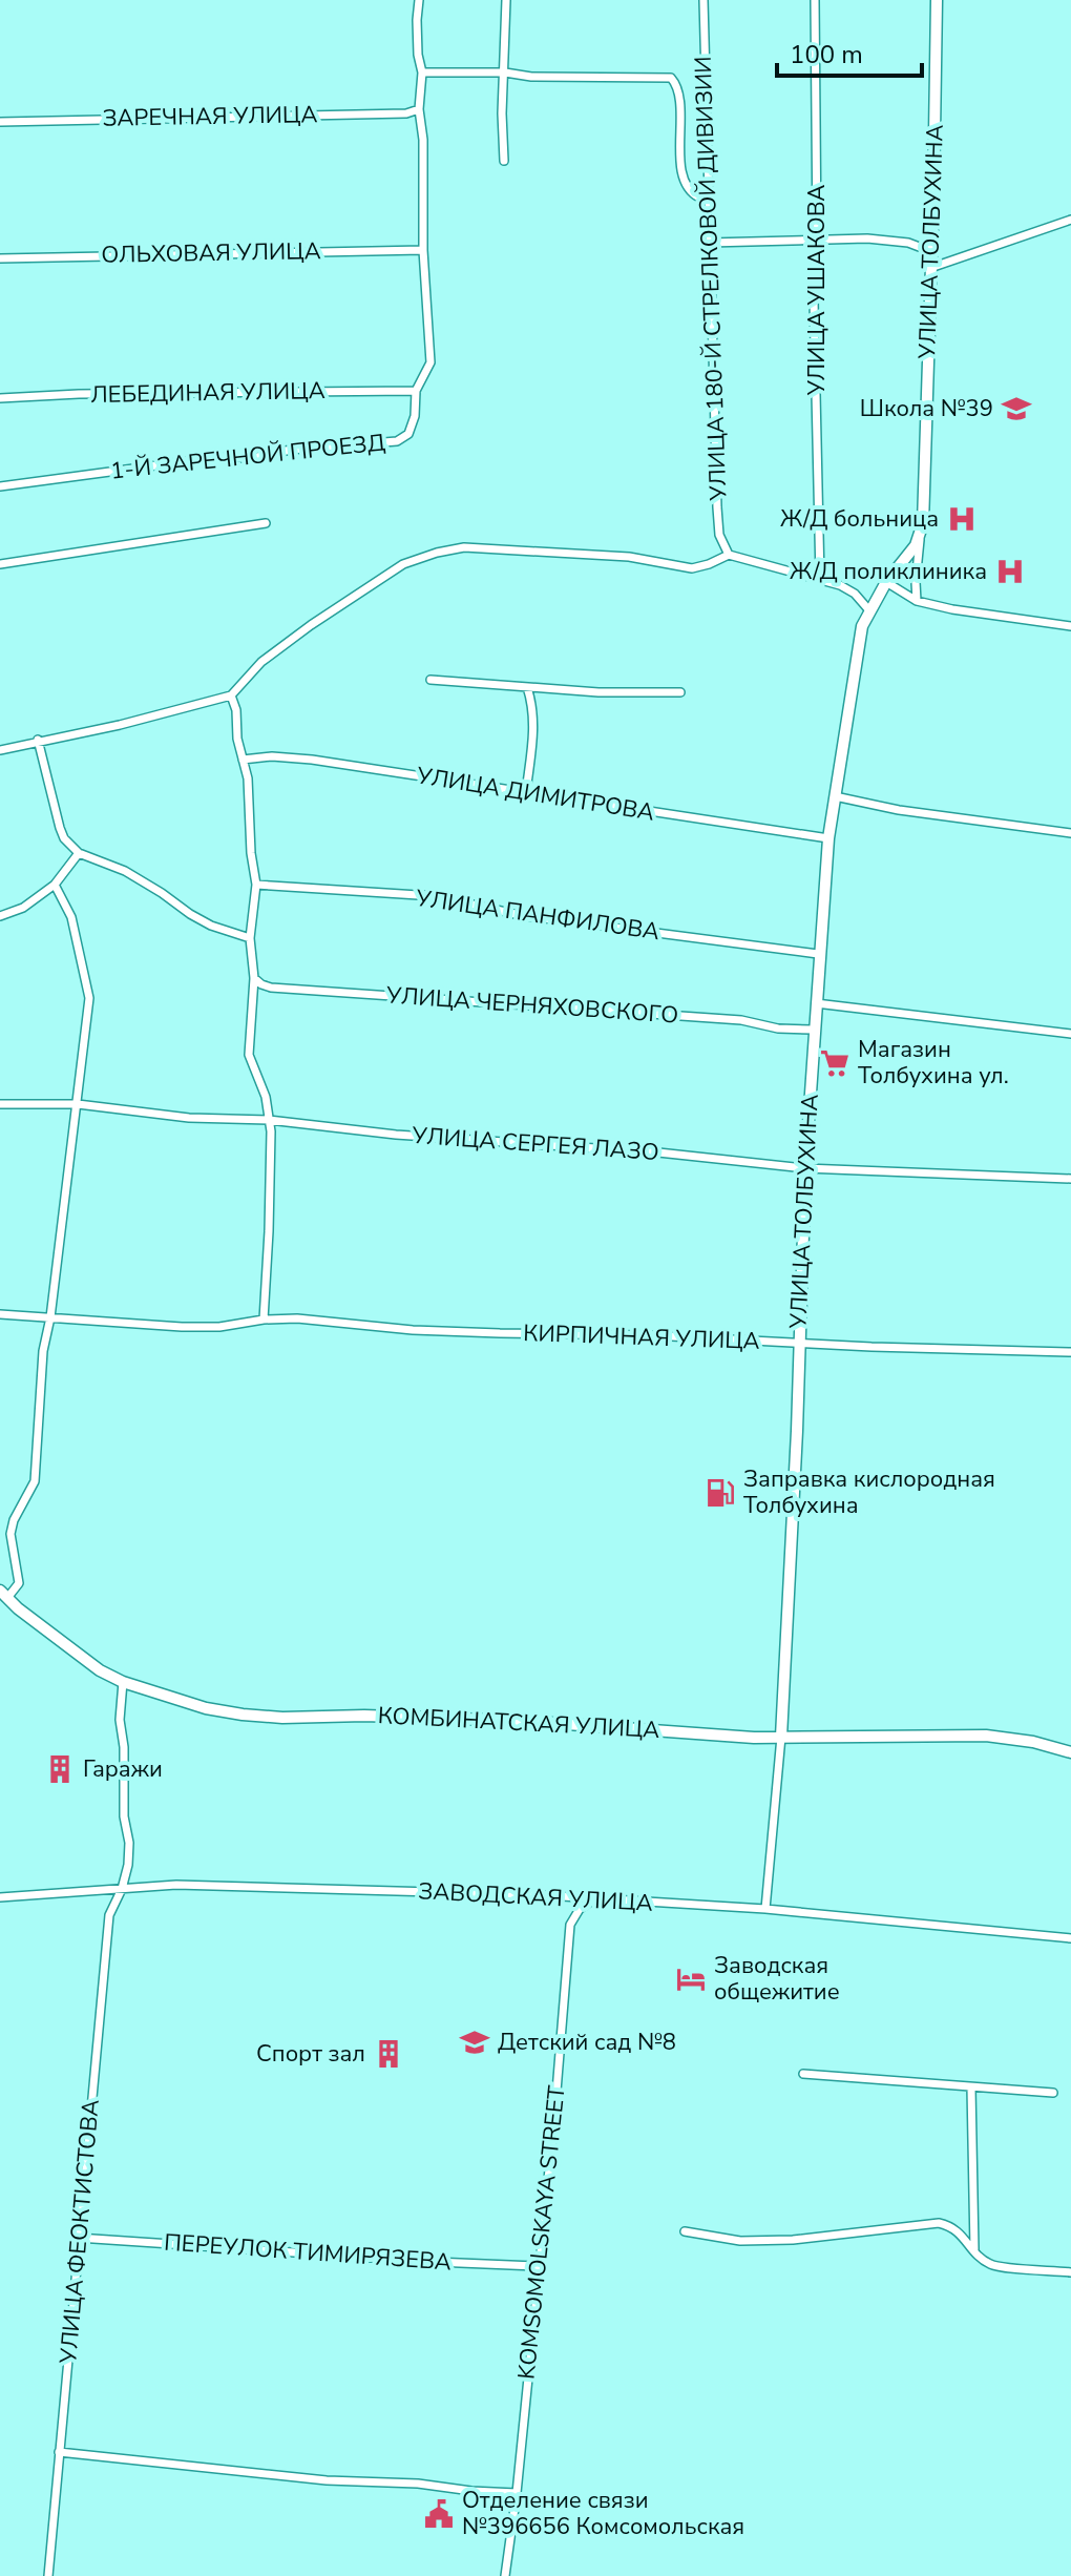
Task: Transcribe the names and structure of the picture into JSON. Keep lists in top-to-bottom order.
{
  "streets": {
    "street": [
      "ЗАРЕЧНАЯ УЛИЦА",
      "УЛИЦА ТОЛБУХИНА",
      "ОЛЬХОВАЯ УЛИЦА",
      "УЛИЦА 180-Й СТРЕЛКОВОЙ ДИВИЗИИ",
      "УЛИЦА УШАКОВА",
      "ЛЕБЕДИНАЯ УЛИЦА",
      "1-Й ЗАРЕЧНОЙ ПРОЕЗД",
      "УЛИЦА ДИМИТРОВА",
      "УЛИЦА ПАНФИЛОВА",
      "УЛИЦА ЧЕРНЯХОВСКОГО",
      "УЛИЦА СЕРГЕЯ ЛАЗО",
      "КИРПИЧНАЯ УЛИЦА",
      "КОМБИНАТСКАЯ УЛИЦА",
      "ЗАВОДСКАЯ УЛИЦА",
      "УЛИЦА ФЕОКТИСТОВА",
      "KOMSOMOLSKAYA STREET",
      "ПЕРЕУЛОК ТИМИРЯЗЕВА"
    ]
  },
  "crossings": [
    ["ЗАРЕЧНАЯ УЛИЦА", "1-Й ЗАРЕЧНОЙ ПРОЕЗД"],
    ["УЛИЦА ТОЛБУХИНА", "УЛИЦА ДИМИТРОВА"],
    ["УЛИЦА ТОЛБУХИНА", "УЛИЦА ПАНФИЛОВА"],
    ["УЛИЦА ТОЛБУХИНА", "УЛИЦА ЧЕРНЯХОВСКОГО"],
    ["УЛИЦА ТОЛБУХИНА", "УЛИЦА СЕРГЕЯ ЛАЗО"],
    ["УЛИЦА ТОЛБУХИНА", "КИРПИЧНАЯ УЛИЦА"],
    ["УЛИЦА ТОЛБУХИНА", "КОМБИНАТСКАЯ УЛИЦА"],
    ["УЛИЦА ТОЛБУХИНА", "ЗАВОДСКАЯ УЛИЦА"],
    ["ОЛЬХОВАЯ УЛИЦА", "1-Й ЗАРЕЧНОЙ ПРОЕЗД"],
    ["ЛЕБЕДИНАЯ УЛИЦА", "1-Й ЗАРЕЧНОЙ ПРОЕЗД"],
    ["КОМБИНАТСКАЯ УЛИЦА", "УЛИЦА ФЕОКТИСТОВА"],
    ["ЗАВОДСКАЯ УЛИЦА", "УЛИЦА ФЕОКТИСТОВА"],
    ["ЗАВОДСКАЯ УЛИЦА", "KOMSOMOLSKAYA STREET"],
    ["УЛИЦА ФЕОКТИСТОВА", "ПЕРЕУЛОК ТИМИРЯЗЕВА"],
    ["KOMSOMOLSKAYA STREET", "ПЕРЕУЛОК ТИМИРЯЗЕВА"]
  ],
  "places": {
    "school or university": ["Школа №39", "Детский сад №8"],
    "hospital": ["Ж/Д больница", "Ж/Д поликлиника"],
    "supermarket": ["Магазин Толбухина ул."],
    "fuel station": ["Заправка кислородная Толбухина"],
    "building": ["Гаражи", "Спорт зал"],
    "hotel": ["Заводская общежитие"],
    "public building": ["Отделение связи №396656 Комсомольская"]
  },
  "scale_bar": "100 m"
}
